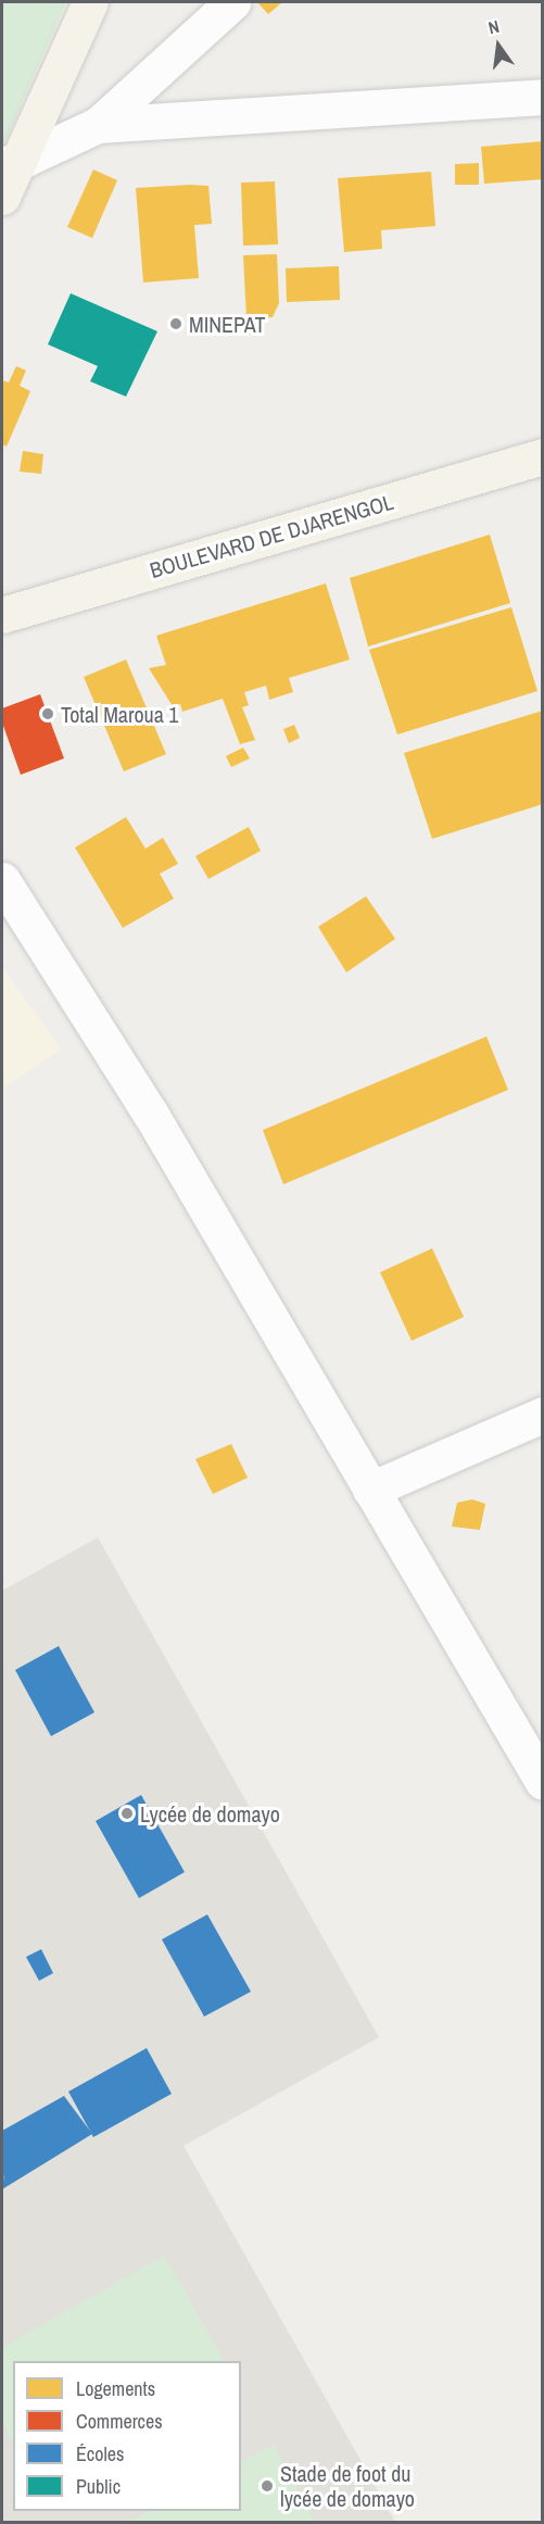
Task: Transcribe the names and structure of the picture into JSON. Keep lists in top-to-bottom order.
{
  "streets": {
    "main road": ["BOULEVARD DE DJARENGOL"]
  },
  "places": [
    "MINEPAT",
    "Total Maroua 1",
    "Lycée de domayo",
    "Stade de foot du lycée de domayo"
  ],
  "legend": [
    "Logements",
    "Commerces",
    "Écoles",
    "Public"
  ],
  "north": "top"
}
